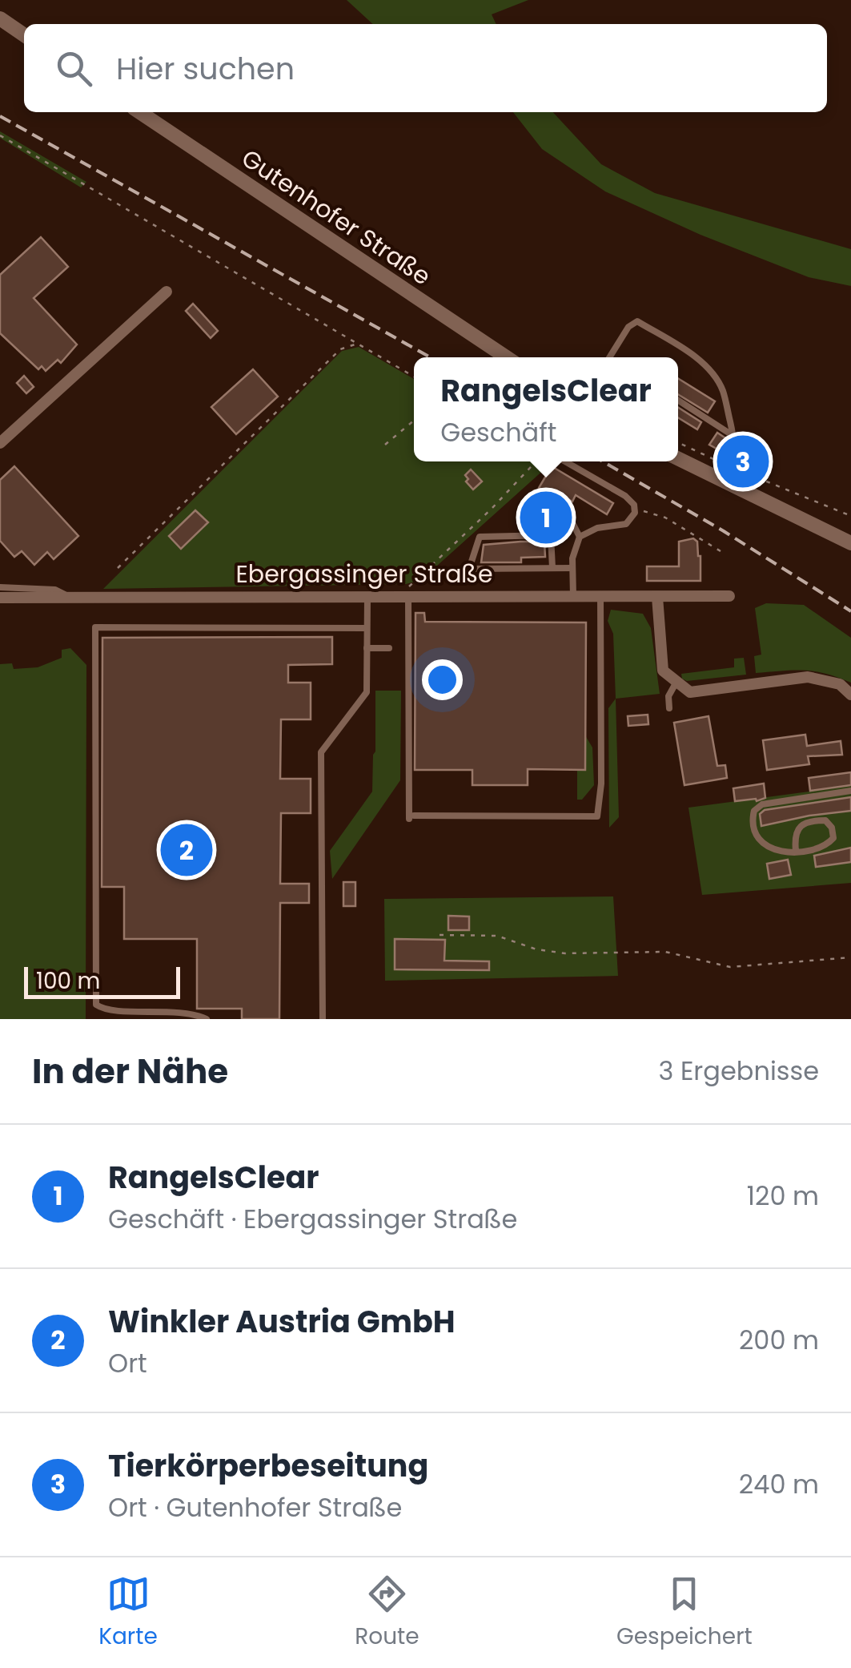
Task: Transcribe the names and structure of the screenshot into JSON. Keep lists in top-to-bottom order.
{
  "streets": {
    "street": ["Gutenhofer Straße", "Ebergassinger Straße"]
  },
  "scale_bar": "100 m",
  "page": {
    "search": "Hier suchen",
    "popup": ["RangeIsClear", "Geschäft"],
    "pins": ["3", "1", "2"],
    "scale": "100 m",
    "heading": ["In der Nähe", "3 Ergebnisse"],
    "list": [
      {
        "mark": "1",
        "name": "RangeIsClear",
        "note": "Geschäft · Ebergassinger Straße",
        "value": "120 m"
      },
      {
        "mark": "2",
        "name": "Winkler Austria GmbH",
        "note": "Ort",
        "value": "200 m"
      },
      {
        "mark": "3",
        "name": "Tierkörperbeseitung",
        "note": "Ort · Gutenhofer Straße",
        "value": "240 m"
      }
    ],
    "nav": ["Karte", "Route", "Gespeichert"]
  }
}
